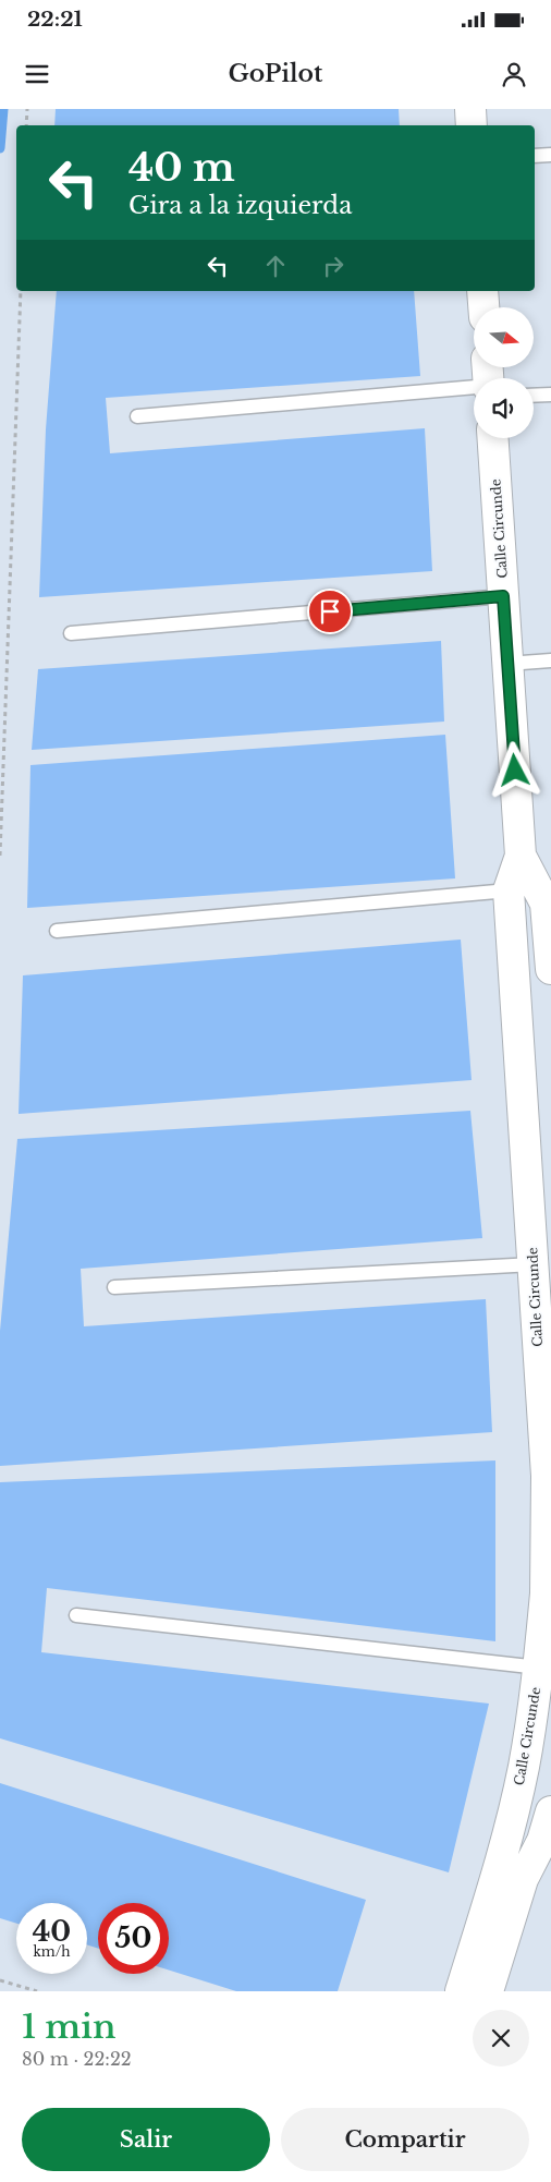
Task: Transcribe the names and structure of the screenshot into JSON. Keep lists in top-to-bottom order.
{
  "streets": {
    "main road": ["Calle Circunde"]
  },
  "north": "right",
  "page": {
    "status": "22:21",
    "header": "GoPilot",
    "turn": ["40 m", "Gira a la izquierda"],
    "speed": "40 km/h",
    "limit": "50",
    "heading": ["1 min", "80 m · 22:22"],
    "buttons": ["Salir", "Compartir"]
  }
}
